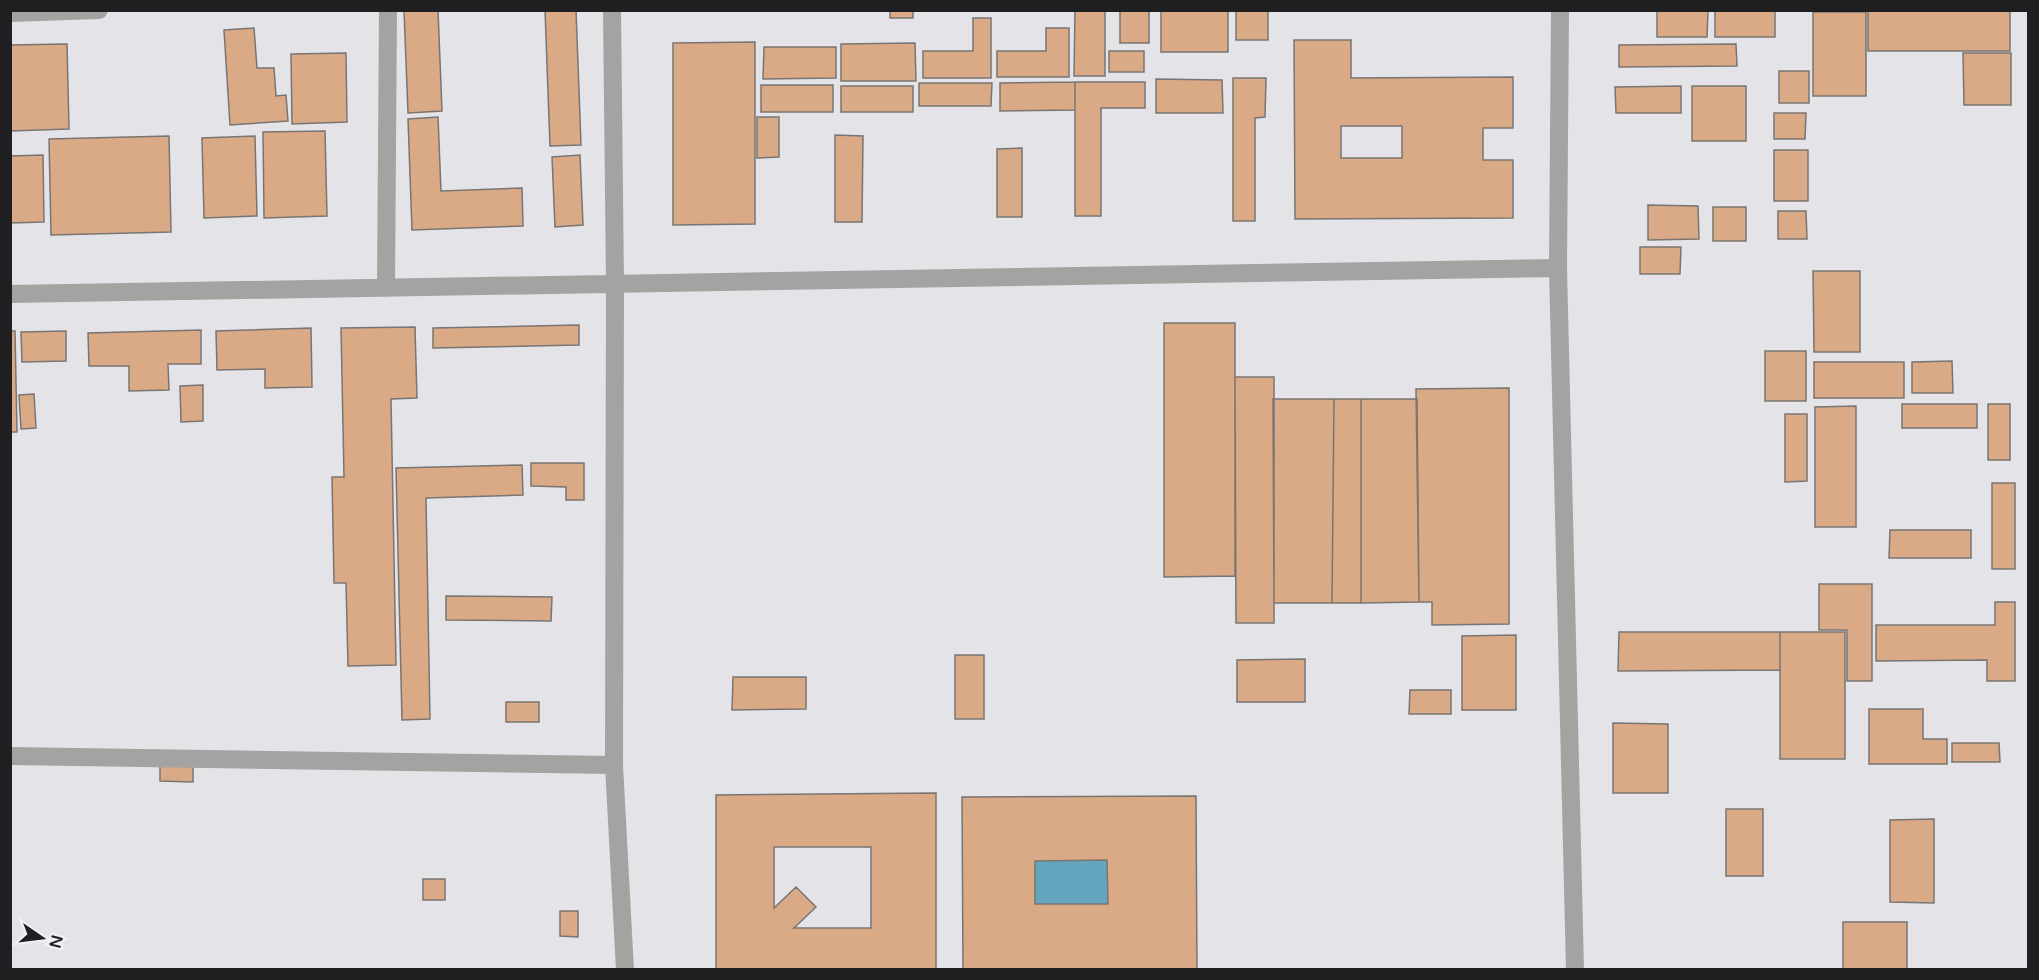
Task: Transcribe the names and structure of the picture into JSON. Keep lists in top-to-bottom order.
{
  "north": "right"
}
